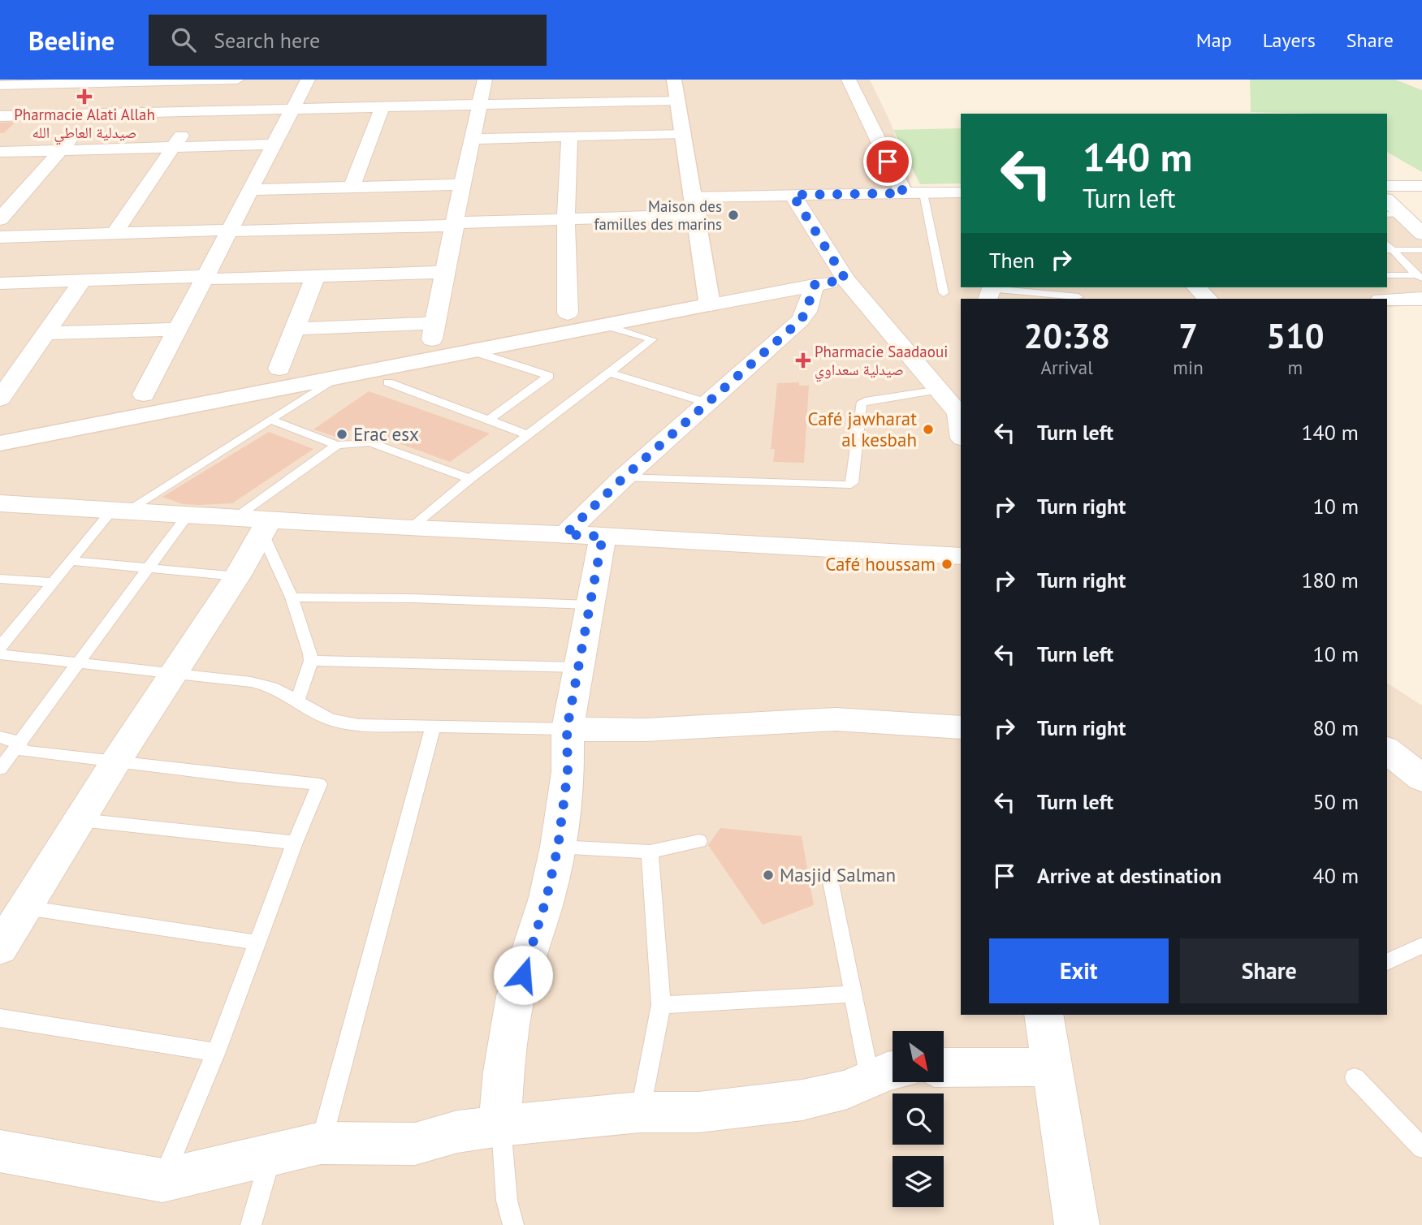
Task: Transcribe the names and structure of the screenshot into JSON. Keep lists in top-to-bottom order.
{
  "places": {
    "health": ["Pharmacie Alati Allah صيدلية العاطي الله", "Pharmacie Saadaoui صيدلية سعداوي"],
    "other": [
      "Maison des familles des marins",
      "Café jawharat al kesbah",
      "Erac esx",
      "Café houssam",
      "Masjid Salman"
    ]
  },
  "north": "bottom right",
  "page": {
    "header": "Beeline",
    "search": "Search here",
    "nav": ["Map", "Layers", "Share"],
    "turn": ["140 m", "Turn left"],
    "then": "Then",
    "eta": [
      "20:38",
      "Arrival",
      "7",
      "min",
      "510",
      "m"
    ],
    "list": [
      {
        "name": "Turn left",
        "value": "140 m"
      },
      {
        "name": "Turn right",
        "value": "10 m"
      },
      {
        "name": "Turn right",
        "value": "180 m"
      },
      {
        "name": "Turn left",
        "value": "10 m"
      },
      {
        "name": "Turn right",
        "value": "80 m"
      },
      {
        "name": "Turn left",
        "value": "50 m"
      },
      {
        "name": "Arrive at destination",
        "value": "40 m"
      }
    ],
    "buttons": ["Exit", "Share"]
  }
}
